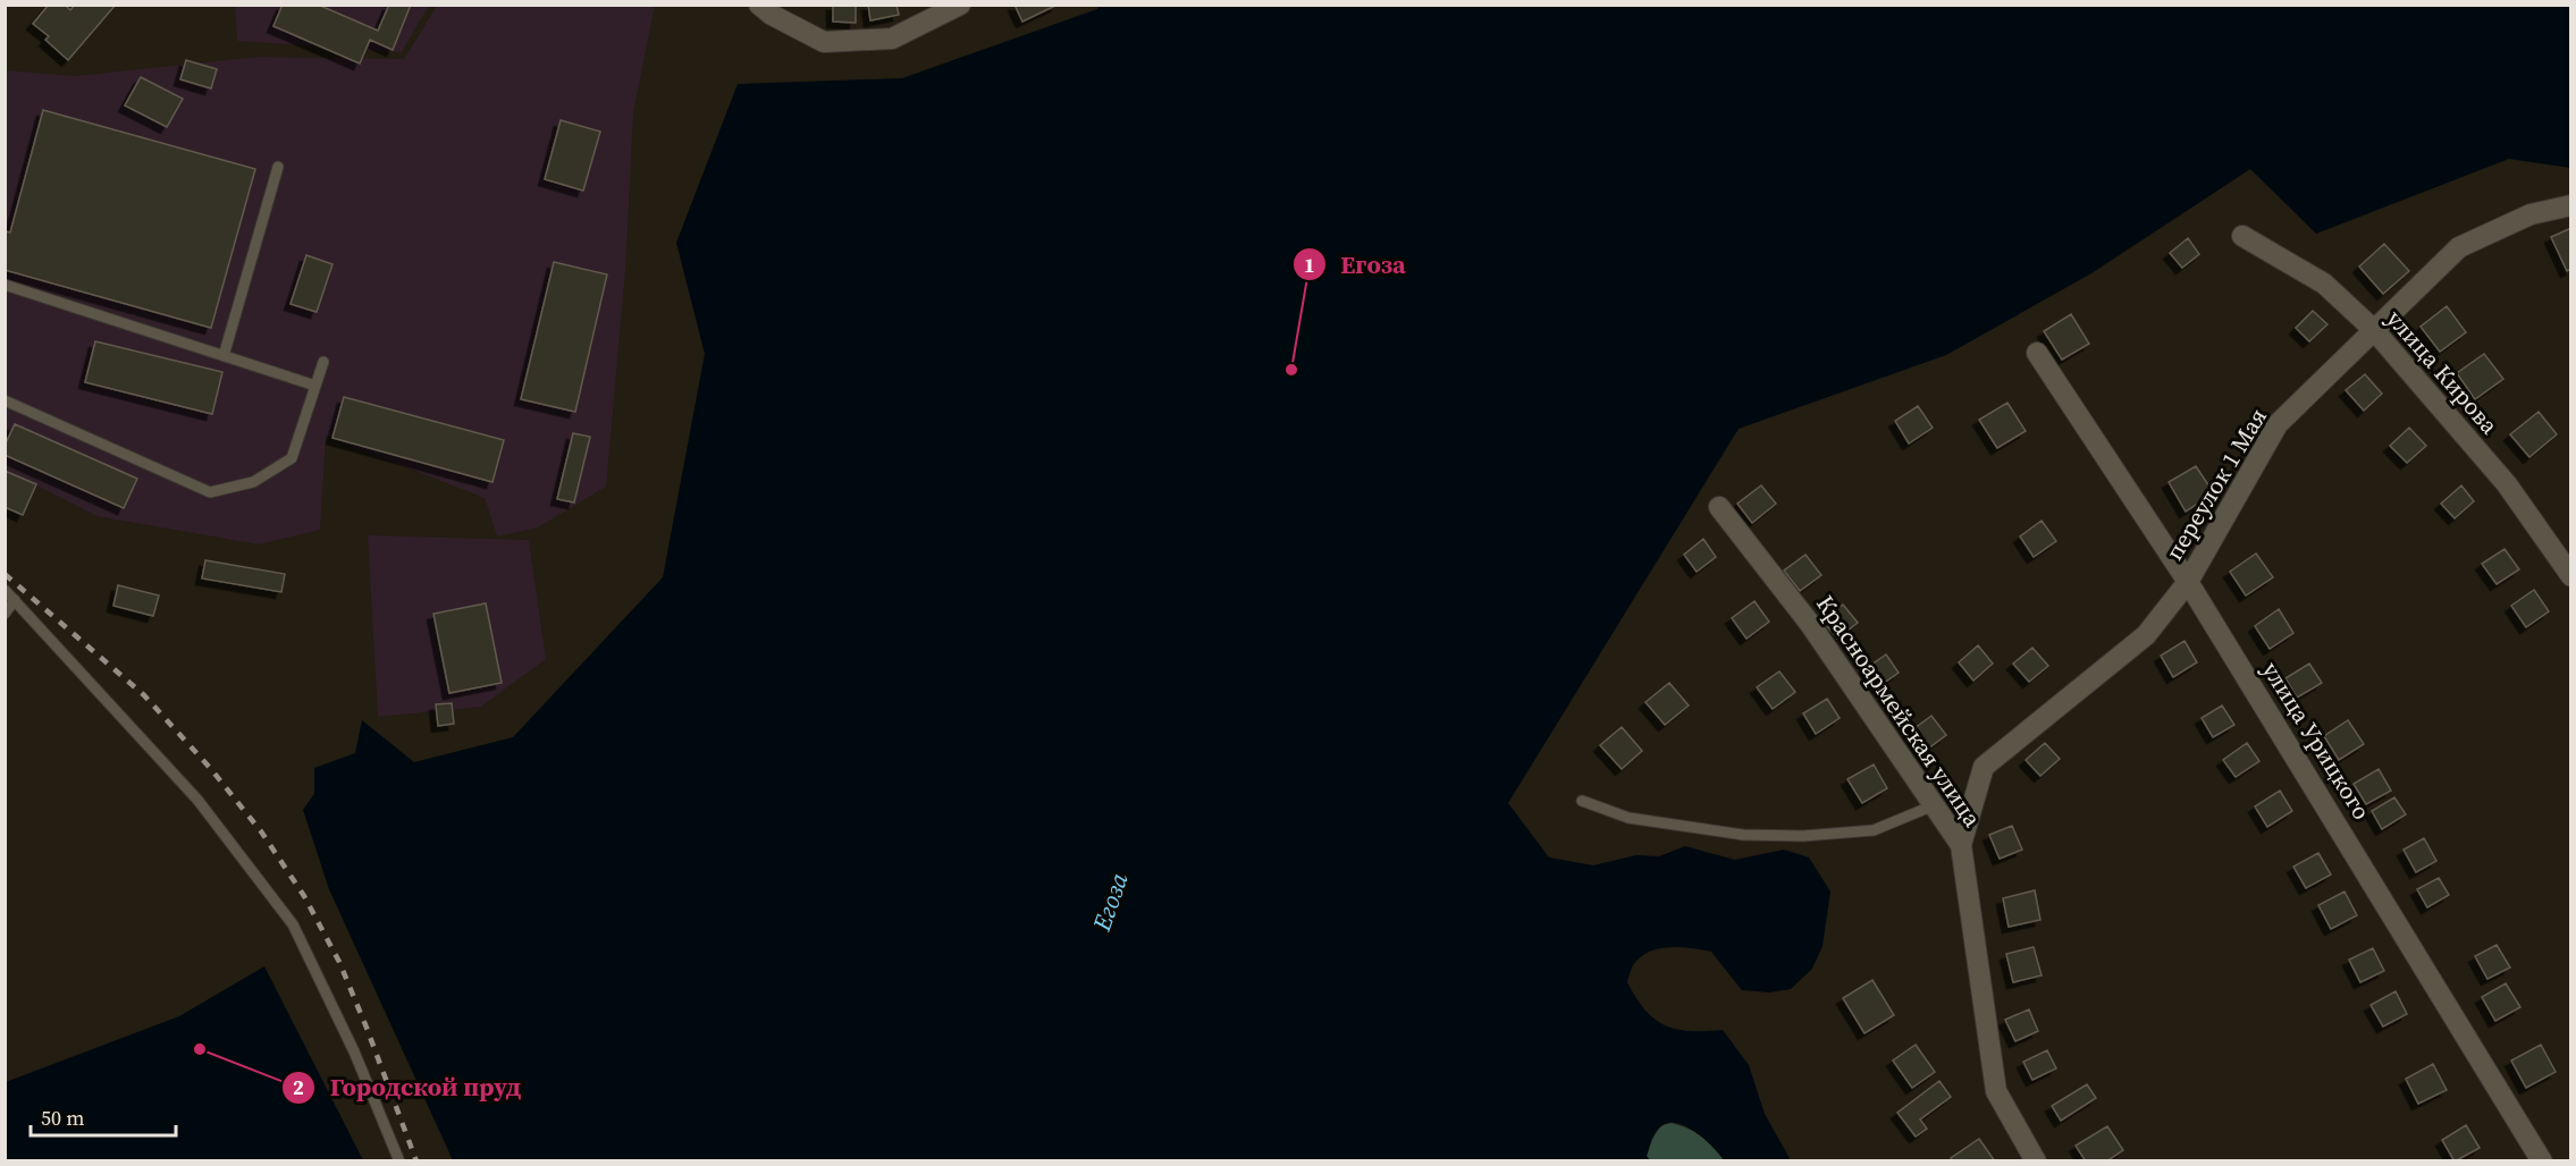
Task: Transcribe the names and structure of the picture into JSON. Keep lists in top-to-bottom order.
{
  "streets": {
    "street": [
      "улица Кирова",
      "переулок 1 Мая",
      "Красноармейская улица",
      "улица Урицкого"
    ]
  },
  "crossings": [
    ["улица Кирова", "переулок 1 Мая"],
    ["переулок 1 Мая", "Красноармейская улица"],
    ["переулок 1 Мая", "улица Урицкого"]
  ],
  "water": ["Егоза"],
  "places": ["Егоза", "Городской пруд"],
  "scale_bar": "50 m"
}
